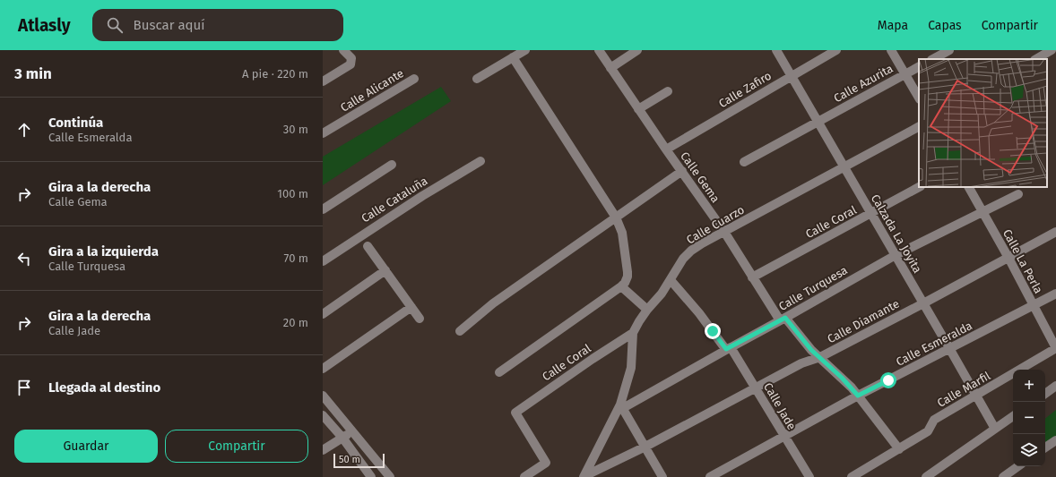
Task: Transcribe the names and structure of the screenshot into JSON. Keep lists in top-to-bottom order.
{
  "streets": {
    "street": [
      "Calle Azurita",
      "Calle Zafiro",
      "Calle Alicante",
      "Calle Gema",
      "Calle Cataluña",
      "Calle Coral",
      "Calle Cuarzo",
      "Calzada La Joyita",
      "Calle La Perla",
      "Calle Turquesa",
      "Calle Diamante",
      "Calle Esmeralda",
      "Calle Marfil",
      "Calle Jade"
    ]
  },
  "crossings": [
    ["Calle Azurita", "Calzada La Joyita"],
    ["Calle Zafiro", "Calle Gema"],
    ["Calle Zafiro", "Calzada La Joyita"],
    ["Calle Gema", "Calle Coral"],
    ["Calle Gema", "Calle Cuarzo"],
    ["Calle Gema", "Calle Turquesa"],
    ["Calle Gema", "Calle Diamante"],
    ["Calle Gema", "Calle Esmeralda"],
    ["Calle Gema", "Calle Marfil"],
    ["Calle Coral", "Calle Cuarzo"],
    ["Calle Coral", "Calzada La Joyita"],
    ["Calle Cuarzo", "Calzada La Joyita"],
    ["Calle Cuarzo", "Calle Turquesa"],
    ["Calle Cuarzo", "Calle Diamante"],
    ["Calle Cuarzo", "Calle Jade"],
    ["Calzada La Joyita", "Calle Turquesa"],
    ["Calzada La Joyita", "Calle Diamante"],
    ["Calzada La Joyita", "Calle Esmeralda"],
    ["Calzada La Joyita", "Calle Marfil"],
    ["Calle La Perla", "Calle Turquesa"],
    ["Calle La Perla", "Calle Diamante"],
    ["Calle La Perla", "Calle Esmeralda"],
    ["Calle La Perla", "Calle Marfil"],
    ["Calle Turquesa", "Calle Jade"],
    ["Calle Diamante", "Calle Jade"],
    ["Calle Esmeralda", "Calle Jade"]
  ],
  "scale_bar": "50 m",
  "page": {
    "header": "Atlasly",
    "search": "Buscar aquí",
    "nav": ["Mapa", "Capas", "Compartir"],
    "heading": ["3 min", "A pie · 220 m"],
    "list": [
      ["Continúa", "Calle Esmeralda", "30 m"],
      ["Gira a la derecha", "Calle Gema", "100 m"],
      ["Gira a la izquierda", "Calle Turquesa", "70 m"],
      ["Gira a la derecha", "Calle Jade", "20 m"],
      "Llegada al destino"
    ],
    "map_buttons": ["+", "−"],
    "buttons": ["Guardar", "Compartir"],
    "scale": "50 m"
  }
}
